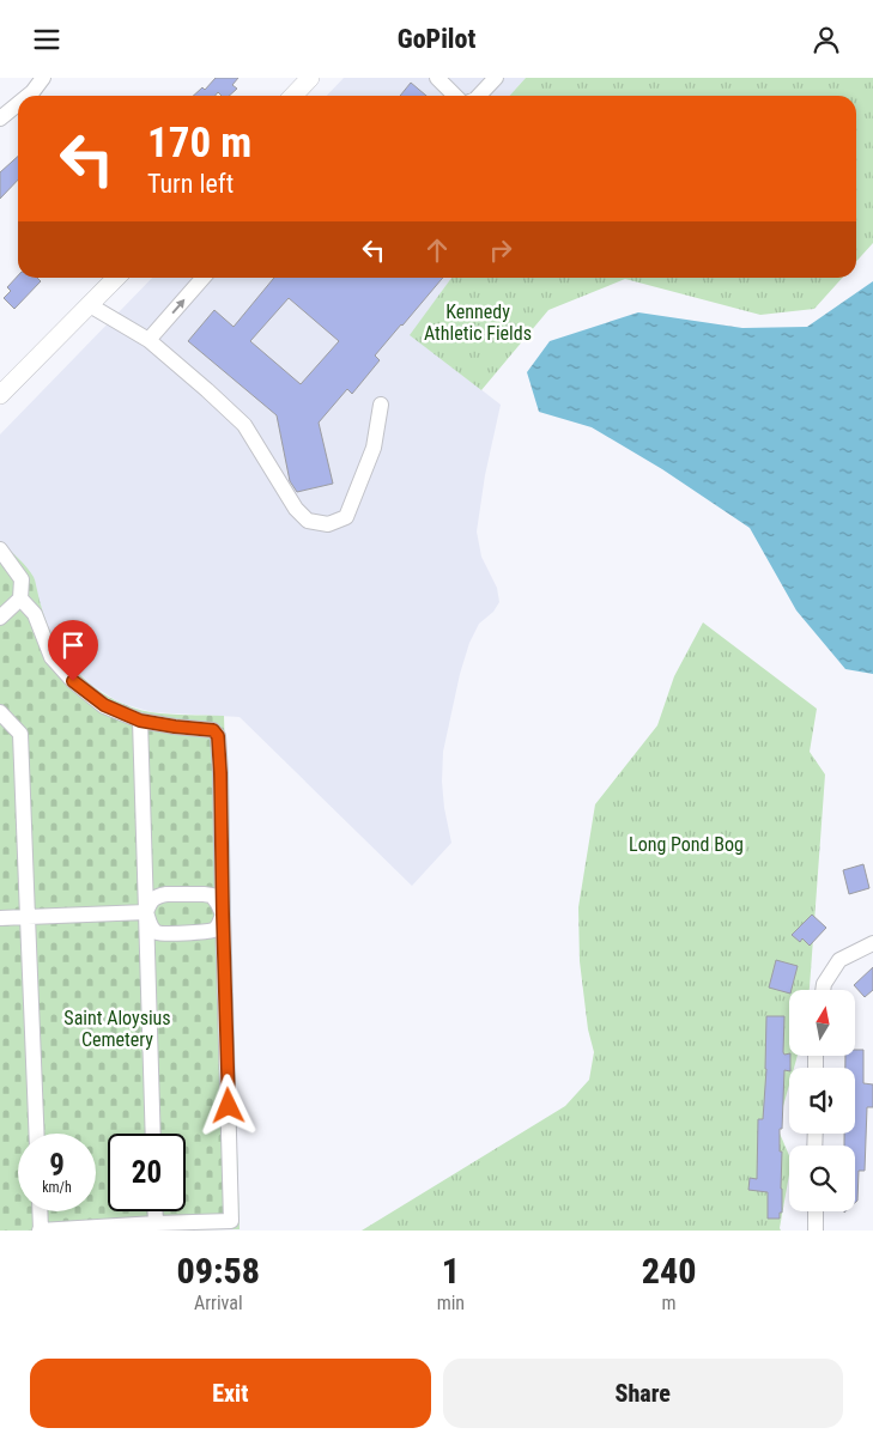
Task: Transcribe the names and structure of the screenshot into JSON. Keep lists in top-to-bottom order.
{
  "parks": ["Kennedy Athletic Fields", "Long Pond Bog", "Saint Aloysius Cemetery"],
  "north": "top",
  "page": {
    "header": "GoPilot",
    "turn": ["170 m", "Turn left"],
    "speed": "9 km/h",
    "limit": "20",
    "eta": [
      "09:58",
      "Arrival",
      "1",
      "min",
      "240",
      "m"
    ],
    "buttons": ["Exit", "Share"]
  }
}
